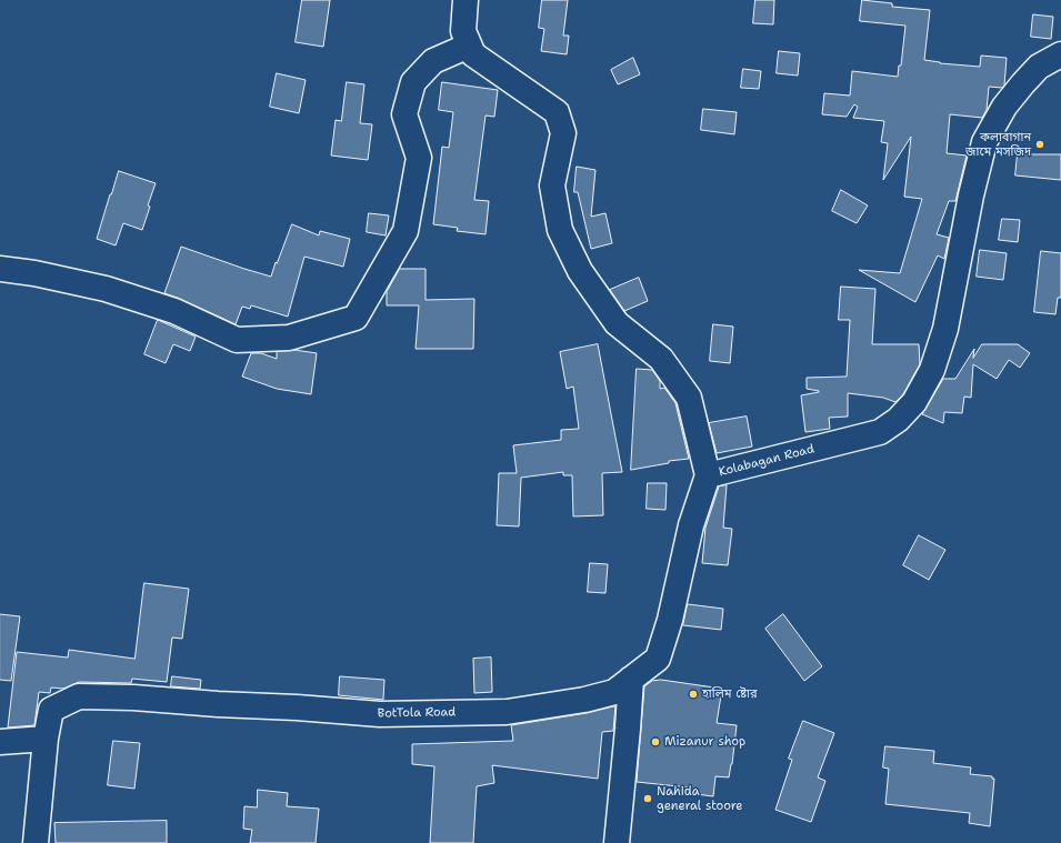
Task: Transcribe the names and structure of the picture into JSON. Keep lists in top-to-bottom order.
{
  "streets": {
    "street": ["Kolabagan Road", "BotTola Road"]
  },
  "crossings": [
    ["Kolabagan Road", "BotTola Road"]
  ],
  "places": [
    "কলাবাগান জামে মসজিদ",
    "হালিম ষ্টোর",
    "Mizanur shop",
    "Nahida general stoore"
  ]
}
